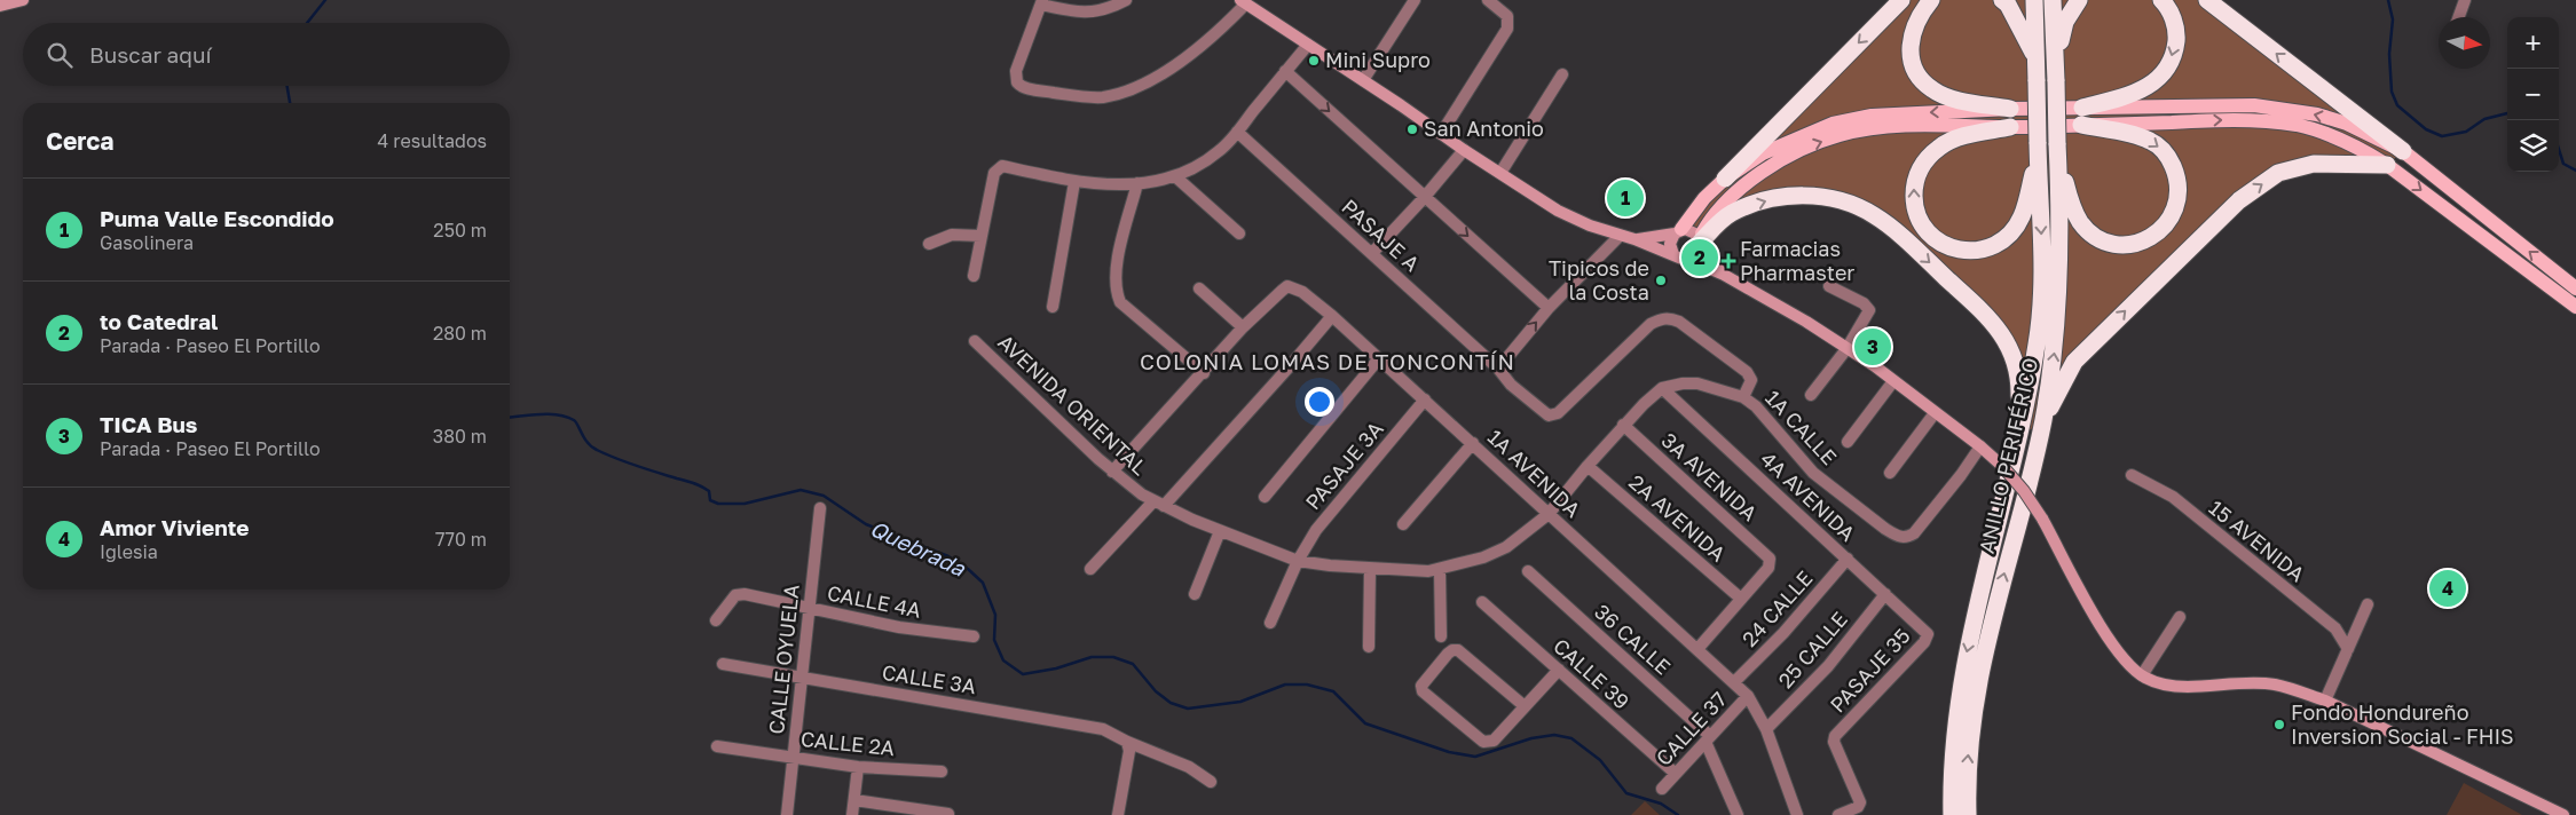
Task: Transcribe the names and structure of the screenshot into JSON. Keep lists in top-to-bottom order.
{
  "streets": {
    "highway": ["ANILLO PERIFÉRICO"],
    "street": [
      "PASAJE A",
      "AVENIDA ORIENTAL",
      "1A CALLE",
      "PASAJE 3A",
      "1A AVENIDA",
      "3A AVENIDA",
      "4A AVENIDA",
      "2A AVENIDA",
      "15 AVENIDA",
      "CALLE 4A",
      "24 CALLE",
      "36 CALLE",
      "25 CALLE",
      "CALLE OYUELA",
      "PASAJE 35",
      "CALLE 39",
      "CALLE 3A",
      "CALLE 37",
      "CALLE 2A"
    ]
  },
  "crossings": [
    ["PASAJE A", "1A CALLE"],
    ["AVENIDA ORIENTAL", "PASAJE 3A"],
    ["AVENIDA ORIENTAL", "1A AVENIDA"],
    ["AVENIDA ORIENTAL", "3A AVENIDA"],
    ["AVENIDA ORIENTAL", "4A AVENIDA"],
    ["AVENIDA ORIENTAL", "2A AVENIDA"],
    ["PASAJE 3A", "1A AVENIDA"],
    ["1A AVENIDA", "24 CALLE"],
    ["1A AVENIDA", "25 CALLE"],
    ["1A AVENIDA", "CALLE 37"],
    ["3A AVENIDA", "2A AVENIDA"],
    ["4A AVENIDA", "24 CALLE"],
    ["4A AVENIDA", "25 CALLE"],
    ["4A AVENIDA", "PASAJE 35"],
    ["CALLE 4A", "CALLE OYUELA"],
    ["36 CALLE", "CALLE 37"],
    ["CALLE OYUELA", "CALLE 3A"],
    ["CALLE OYUELA", "CALLE 2A"],
    ["CALLE 39", "CALLE 37"]
  ],
  "districts": ["COLONIA LOMAS DE TONCONTÍN"],
  "water": ["Quebrada"],
  "places": {
    "other": [
      "Mini Supro",
      "San Antonio",
      "Tipicos de la Costa",
      "Fondo Hondureño Inversion Social - FHIS"
    ],
    "health": ["Farmacias Pharmaster"]
  },
  "north": "right",
  "page": {
    "map_buttons": ["+", "−"],
    "search": "Buscar aquí",
    "heading": ["Cerca", "4 resultados"],
    "pins": [
      "1",
      "2",
      "3",
      "4"
    ],
    "list": [
      {
        "mark": "1",
        "name": "Puma Valle Escondido",
        "note": "Gasolinera",
        "value": "250 m"
      },
      {
        "mark": "2",
        "name": "to Catedral",
        "note": "Parada · Paseo El Portillo",
        "value": "280 m"
      },
      {
        "mark": "3",
        "name": "TICA Bus",
        "note": "Parada · Paseo El Portillo",
        "value": "380 m"
      },
      {
        "mark": "4",
        "name": "Amor Viviente",
        "note": "Iglesia",
        "value": "770 m"
      }
    ]
  }
}
